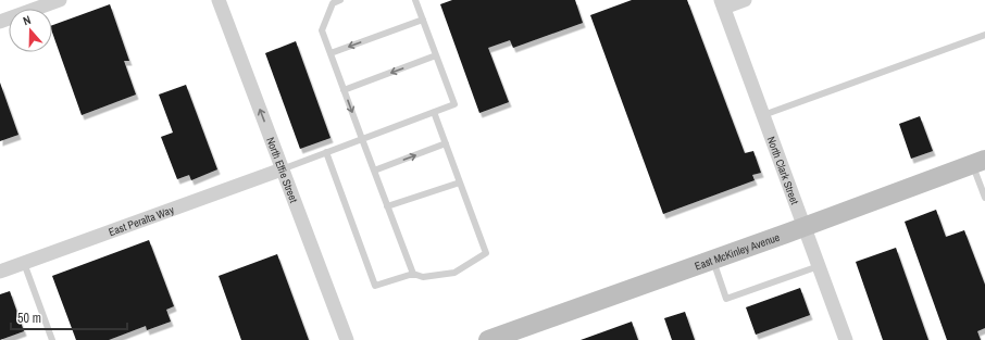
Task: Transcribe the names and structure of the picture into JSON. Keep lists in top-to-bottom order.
{
  "streets": {
    "main road": ["East McKinley Avenue"],
    "street": ["North Clark Street", "North Effie Street", "East Peralta Way"]
  },
  "crossings": [
    ["North Clark Street", "East McKinley Avenue"],
    ["North Effie Street", "East Peralta Way"]
  ],
  "one_way": ["North Effie Street"],
  "scale_bar": "50 m",
  "north": "top"
}
